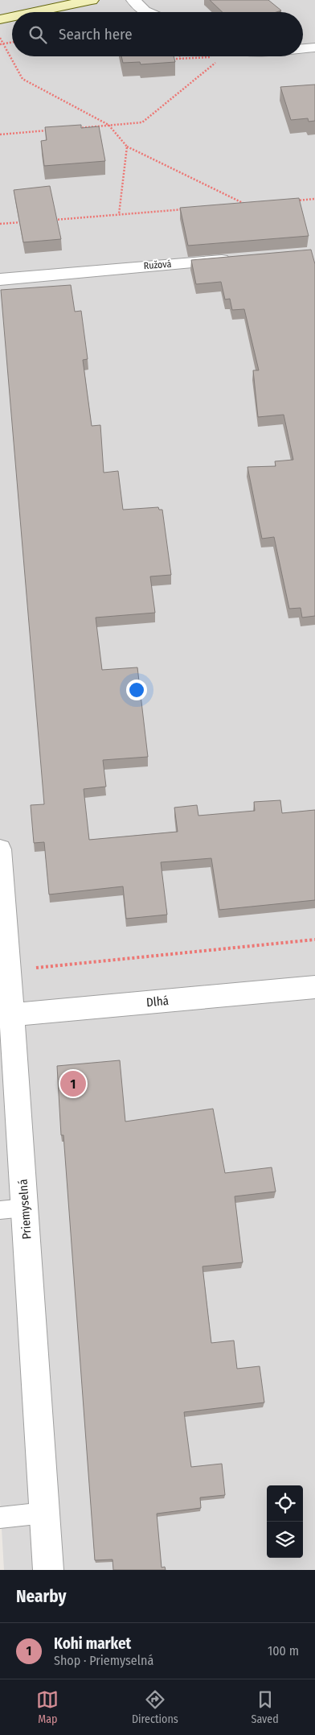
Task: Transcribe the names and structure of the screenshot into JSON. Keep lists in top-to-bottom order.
{
  "streets": {
    "street": ["Ružová", "Dlhá", "Priemyselná"]
  },
  "crossings": [
    ["Dlhá", "Priemyselná"]
  ],
  "page": {
    "search": "Search here",
    "pins": "1",
    "heading": "Nearby",
    "list": [
      {
        "mark": "1",
        "name": "Kohi market",
        "note": "Shop · Priemyselná",
        "value": "100 m"
      }
    ],
    "nav": ["Map", "Directions", "Saved"]
  }
}
